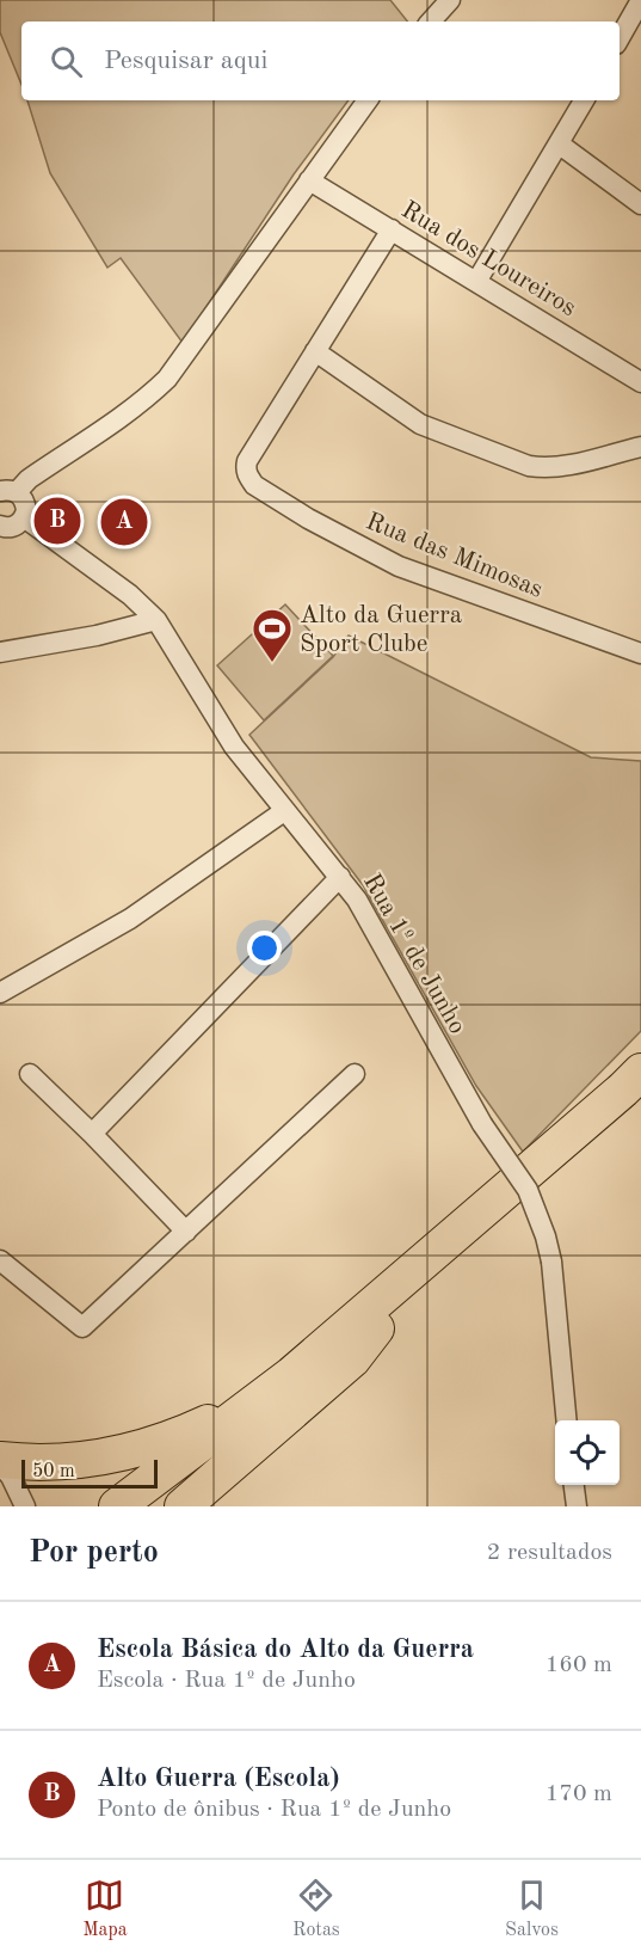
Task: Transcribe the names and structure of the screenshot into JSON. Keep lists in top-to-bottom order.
{
  "streets": {
    "street": ["Rua dos Loureiros", "Rua das Mimosas", "Rua 1º de Junho"]
  },
  "crossings": [
    ["Rua dos Loureiros", "Rua das Mimosas"]
  ],
  "places": {
    "sports": ["Alto da Guerra Sport Clube"]
  },
  "scale_bar": "50 m",
  "page": {
    "search": "Pesquisar aqui",
    "pins": ["B", "A"],
    "scale": "50 m",
    "heading": ["Por perto", "2 resultados"],
    "list": [
      {
        "mark": "A",
        "name": "Escola Básica do Alto da Guerra",
        "note": "Escola · Rua 1º de Junho",
        "value": "160 m"
      },
      {
        "mark": "B",
        "name": "Alto Guerra (Escola)",
        "note": "Ponto de ônibus · Rua 1º de Junho",
        "value": "170 m"
      }
    ],
    "nav": ["Mapa", "Rotas", "Salvos"]
  }
}
